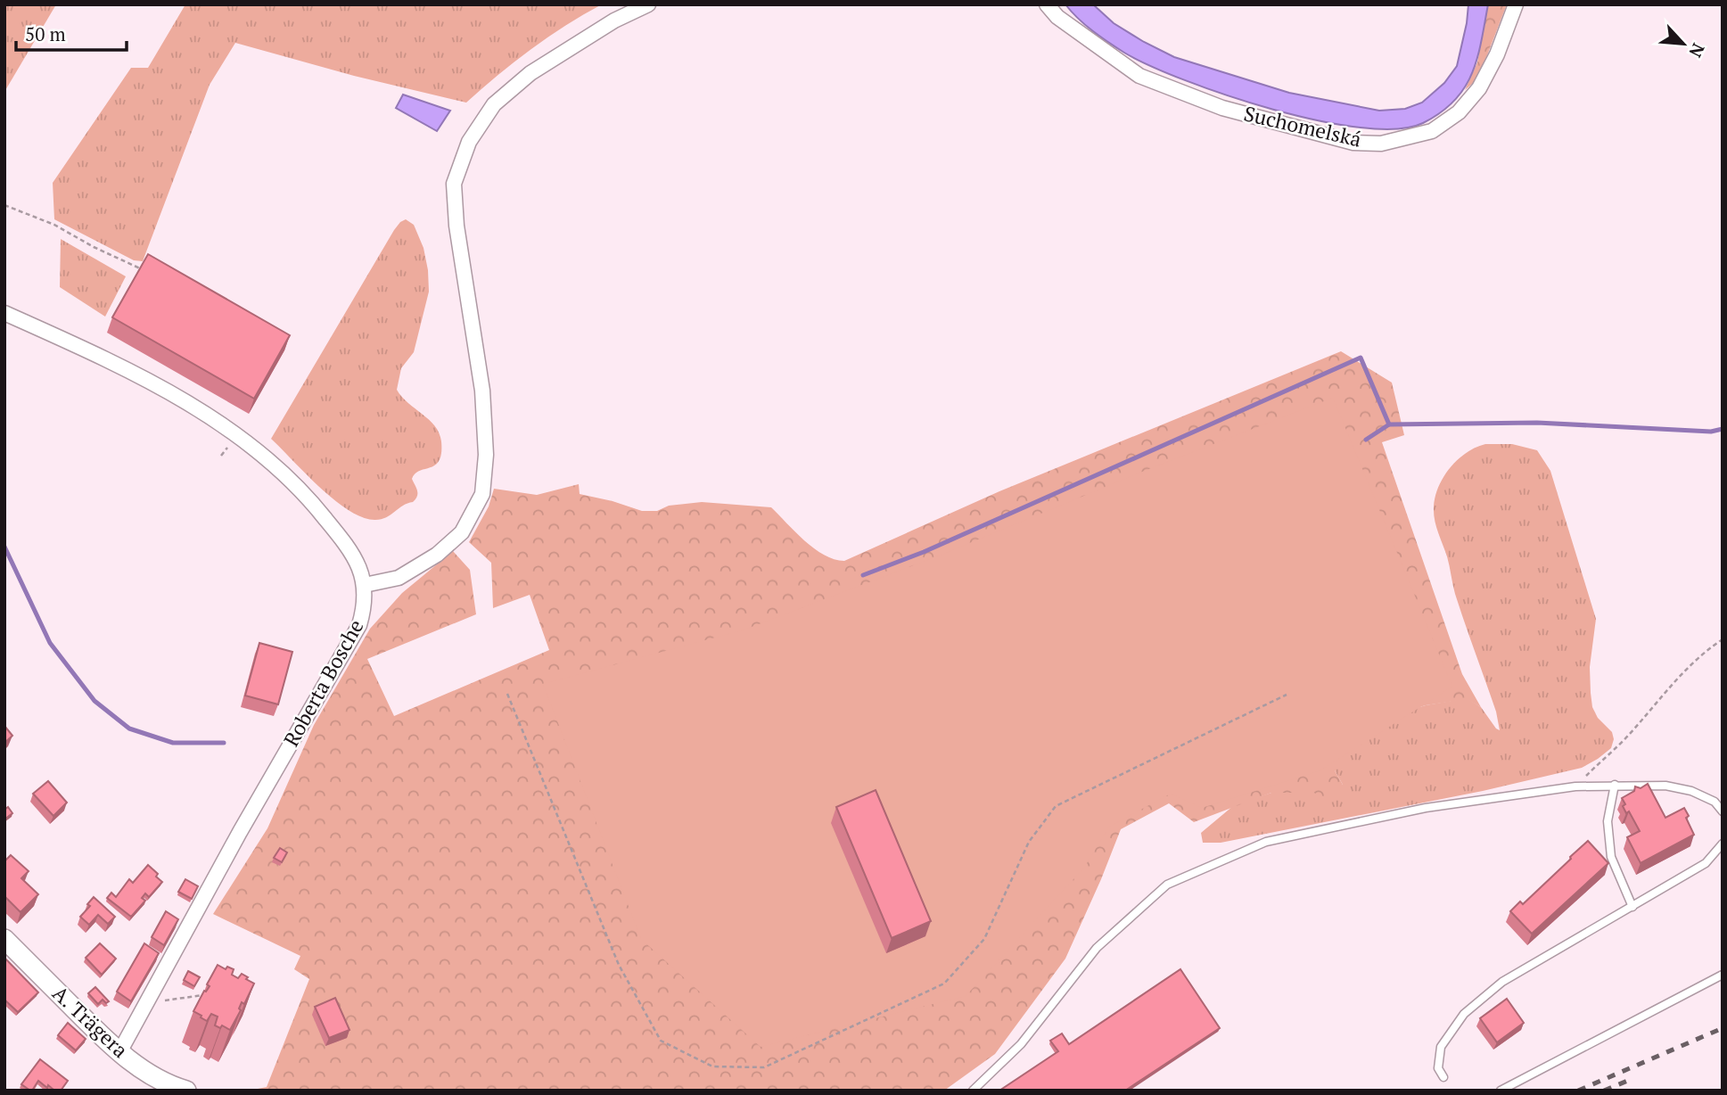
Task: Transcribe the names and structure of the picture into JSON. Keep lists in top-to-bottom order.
{
  "streets": {
    "street": ["Suchomelská", "Roberta Bosche", "A. Trägera"]
  },
  "crossings": [
    ["Roberta Bosche", "A. Trägera"]
  ],
  "scale_bar": "50 m",
  "north": "bottom right"
}
